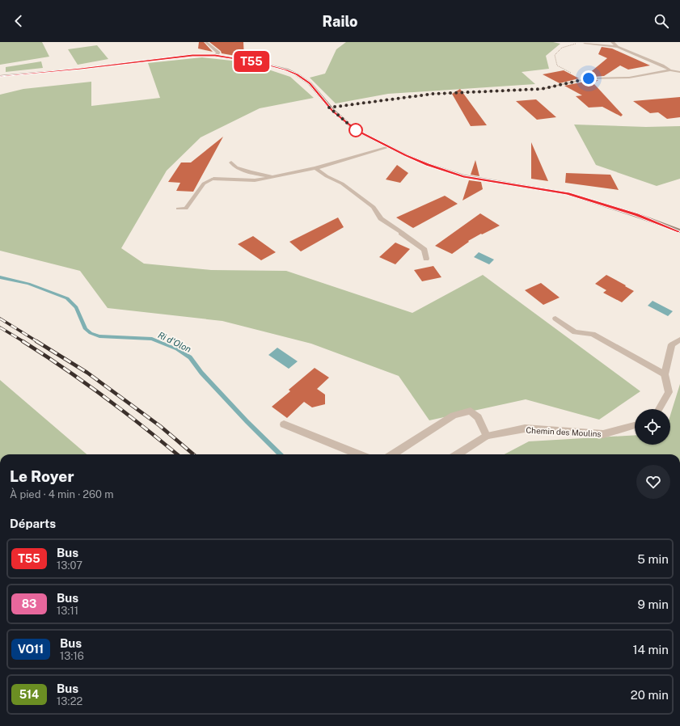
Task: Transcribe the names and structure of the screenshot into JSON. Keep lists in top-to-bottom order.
{
  "streets": {
    "street": ["Chemin des Moulins"]
  },
  "water": ["Ri d'Olon"],
  "lines": ["bus line T55"],
  "page": {
    "header": "Railo",
    "on_map": "T55",
    "heading": [
      ["Le Royer", "À pied · 4 min · 260 m"],
      "Départs"
    ],
    "list": [
      {
        "mark": "T55",
        "name": "Bus",
        "note": "13:07",
        "value": "5 min"
      },
      {
        "mark": "83",
        "name": "Bus",
        "note": "13:11",
        "value": "9 min"
      },
      {
        "mark": "VO11",
        "name": "Bus",
        "note": "13:16",
        "value": "14 min"
      },
      {
        "mark": "514",
        "name": "Bus",
        "note": "13:22",
        "value": "20 min"
      }
    ]
  }
}
